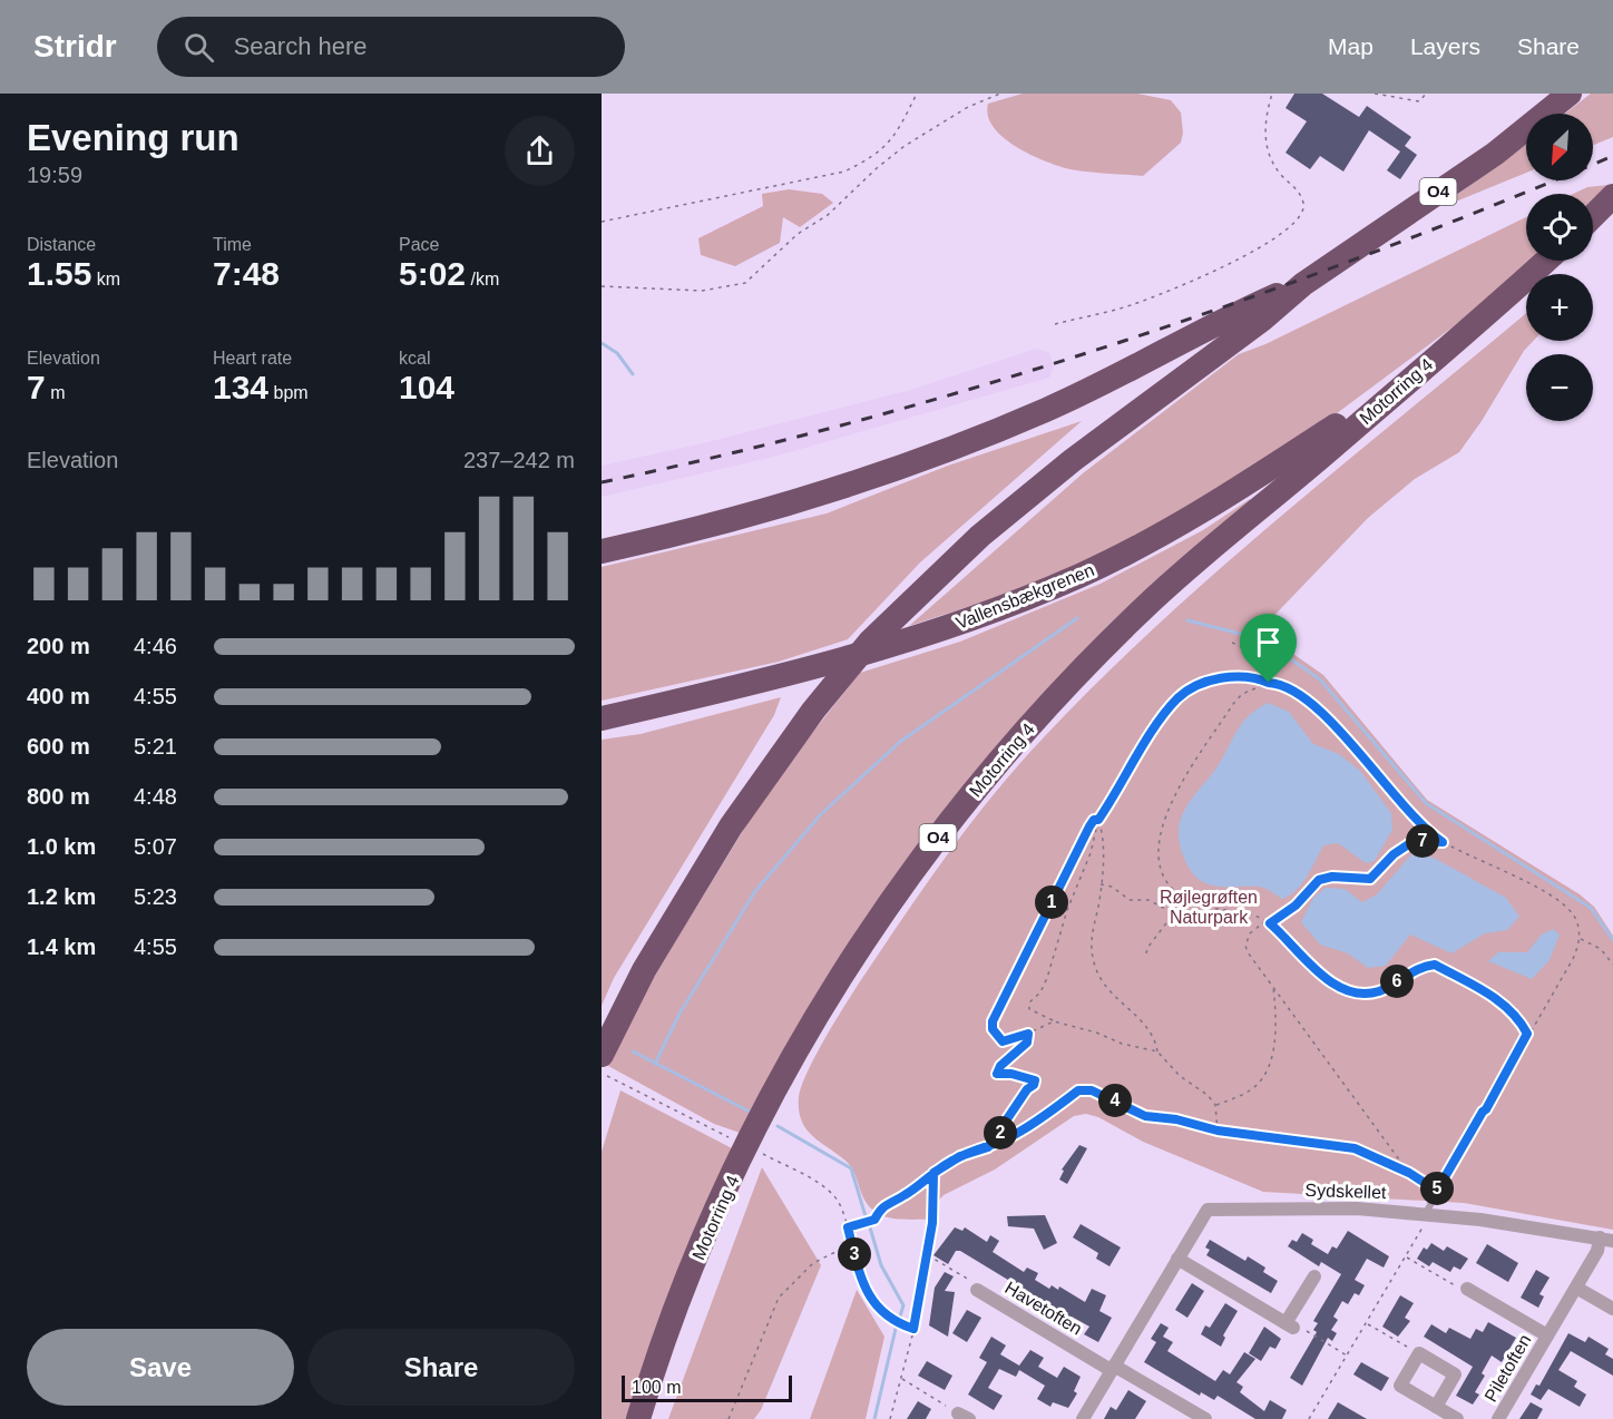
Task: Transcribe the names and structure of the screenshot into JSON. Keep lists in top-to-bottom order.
{
  "streets": {
    "highway": ["O4", "Motorring 4", "Vallensbækgrenen"],
    "street": ["Sydskellet", "Havetoften", "Piletoften"]
  },
  "crossings": [
    ["Motorring 4", "Vallensbækgrenen"],
    ["Sydskellet", "Piletoften"]
  ],
  "parks": ["Røjlegrøften Naturpark"],
  "scale_bar": "100 m",
  "north": "bottom left",
  "page": {
    "header": "Stridr",
    "search": "Search here",
    "nav": ["Map", "Layers", "Share"],
    "heading": ["Evening run", "19:59"],
    "map_buttons": ["+", "−"],
    "stats": [
      ["Distance", "1.55 km"],
      ["Time", "7:48"],
      ["Pace", "5:02 /km"],
      ["Elevation", "7 m"],
      ["Heart rate", "134 bpm"],
      ["kcal", "104"]
    ],
    "chart": ["Elevation", "237–242 m"],
    "list": [
      {
        "name": "200 m",
        "note": "4:46"
      },
      {
        "name": "400 m",
        "note": "4:55"
      },
      {
        "name": "600 m",
        "note": "5:21"
      },
      {
        "name": "800 m",
        "note": "4:48"
      },
      {
        "name": "1.0 km",
        "note": "5:07"
      },
      {
        "name": "1.2 km",
        "note": "5:23"
      },
      {
        "name": "1.4 km",
        "note": "4:55"
      }
    ],
    "pins": [
      "7",
      "1",
      "6",
      "4",
      "2",
      "5",
      "3"
    ],
    "buttons": ["Save", "Share"],
    "scale": "100 m"
  }
}
